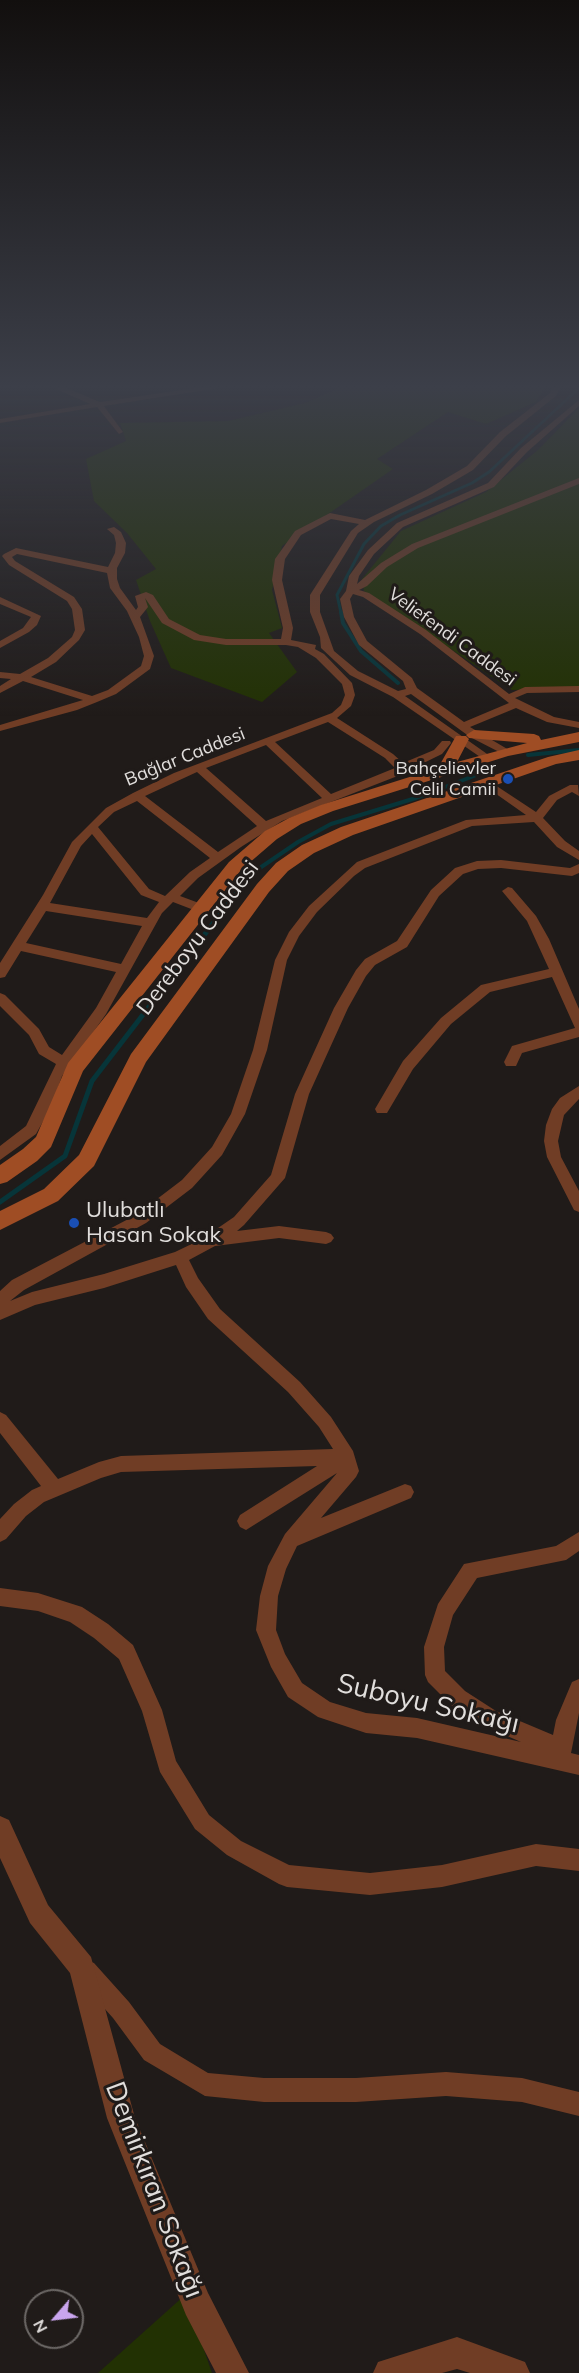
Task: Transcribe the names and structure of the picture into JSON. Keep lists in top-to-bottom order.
{
  "streets": {
    "main road": ["Dereboyu Caddesi"],
    "street": [
      "Veliefendi Caddesi",
      "Bağlar Caddesi",
      "Suboyu Sokağı",
      "Demirkıran Sokağı"
    ]
  },
  "places": ["Bahçelievler Celil Camii", "Ulubatlı Hasan Sokak"],
  "north": "bottom left"
}
